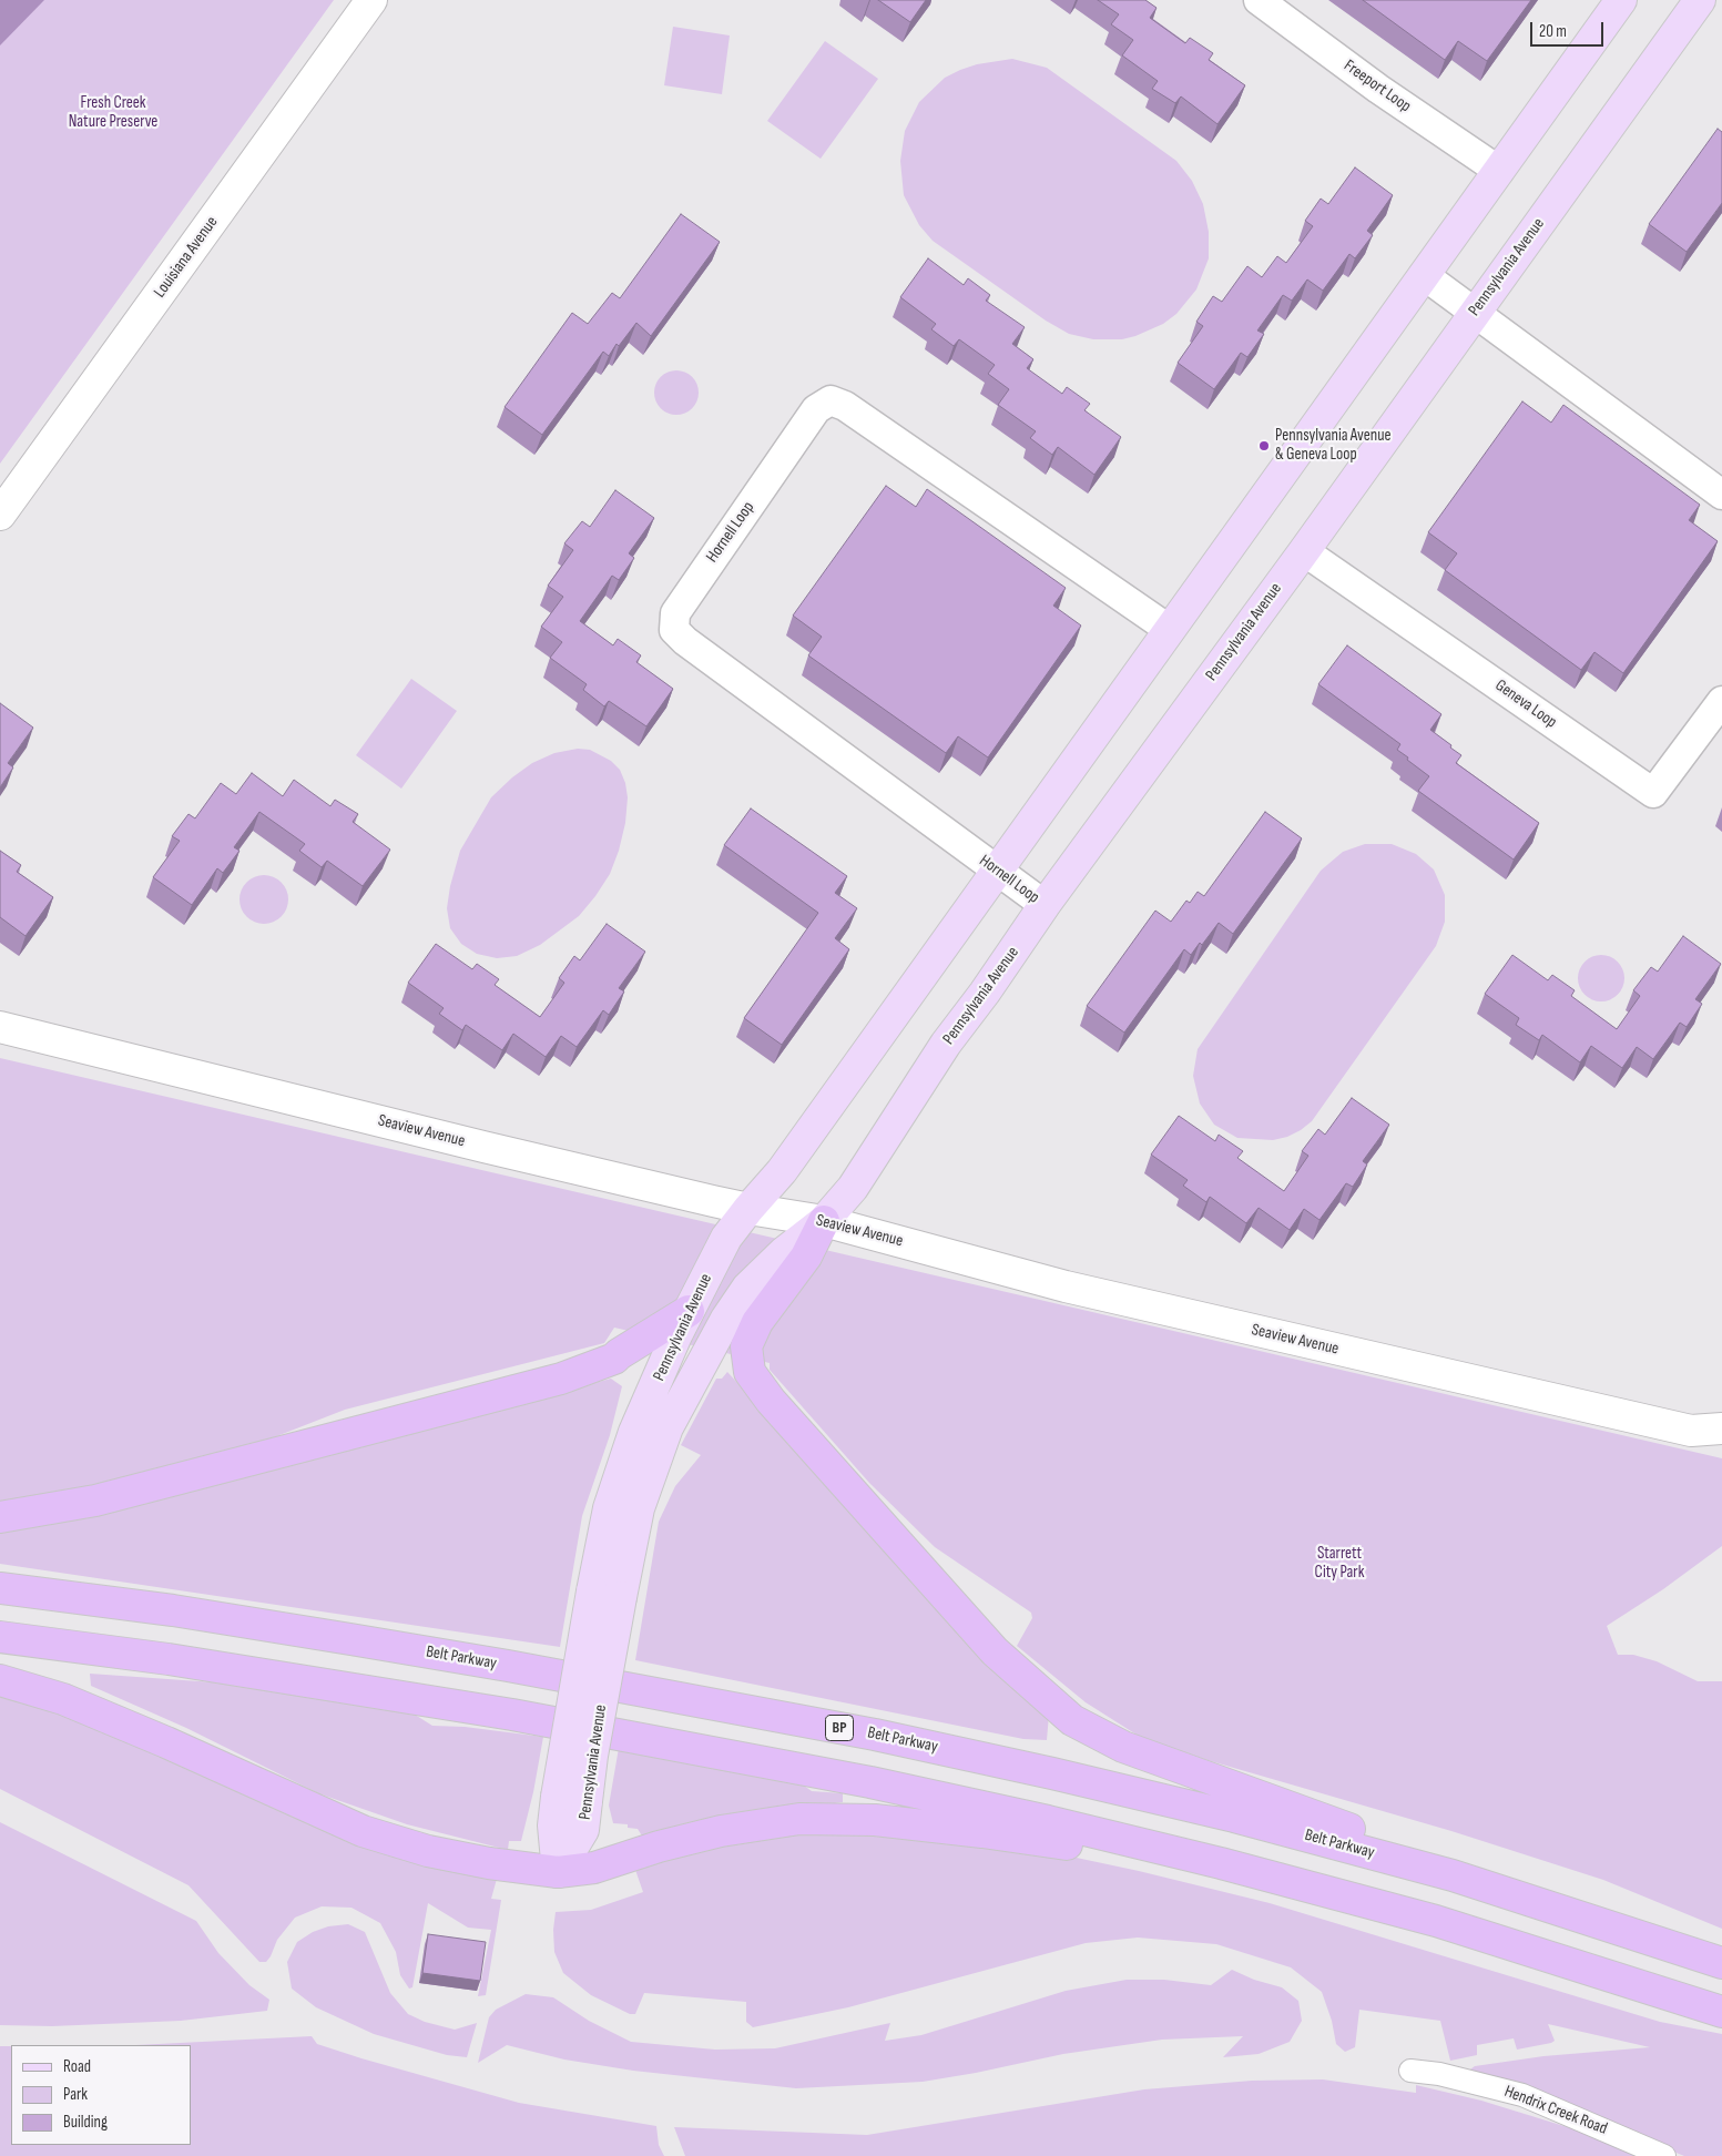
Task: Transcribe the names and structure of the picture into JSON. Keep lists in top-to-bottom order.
{
  "streets": {
    "highway": ["Belt Parkway", "BP"],
    "main road": ["Pennsylvania Avenue"],
    "street": [
      "Freeport Loop",
      "Louisiana Avenue",
      "Hornell Loop",
      "Geneva Loop",
      "Seaview Avenue",
      "Hendrix Creek Road"
    ]
  },
  "crossings": [
    ["Freeport Loop", "Pennsylvania Avenue"],
    ["Pennsylvania Avenue", "Hornell Loop"],
    ["Pennsylvania Avenue", "Geneva Loop"],
    ["Pennsylvania Avenue", "Seaview Avenue"]
  ],
  "parks": ["Fresh Creek Nature Preserve", "Starrett City Park"],
  "places": ["Pennsylvania Avenue & Geneva Loop"],
  "legend": ["Road", "Park", "Building"],
  "scale_bar": "20 m"
}
